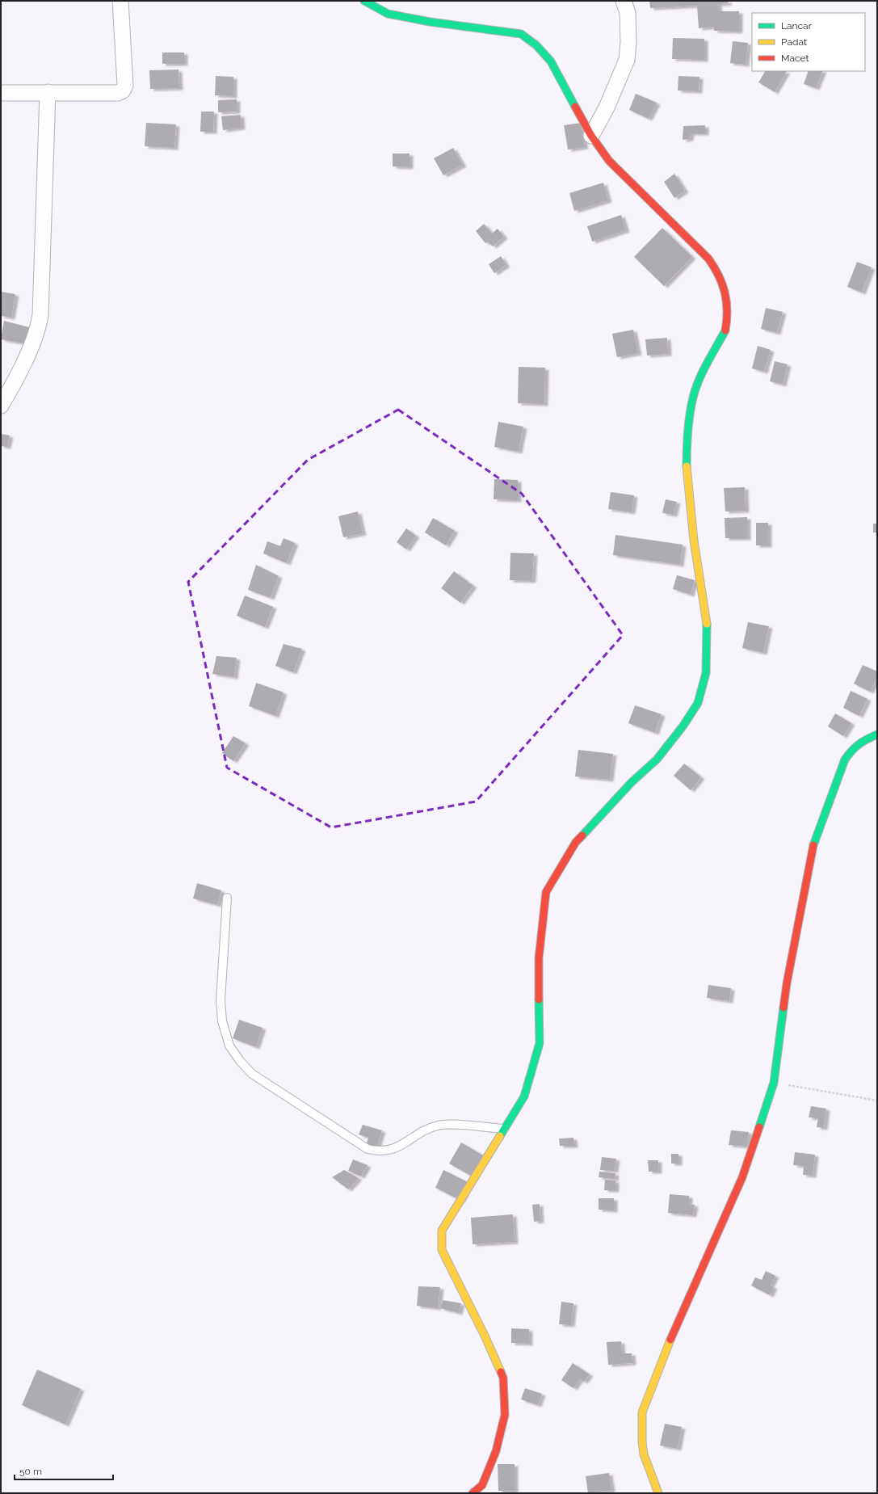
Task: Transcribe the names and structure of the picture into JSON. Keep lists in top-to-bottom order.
{
  "legend": ["Lancar", "Padat", "Macet"],
  "scale_bar": "50 m"
}
